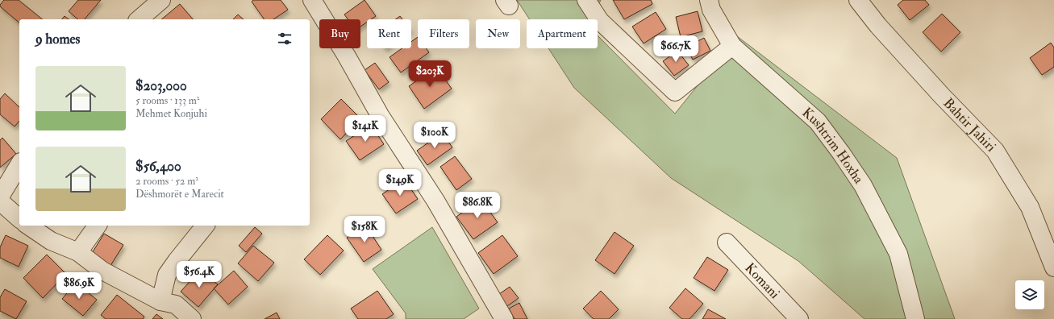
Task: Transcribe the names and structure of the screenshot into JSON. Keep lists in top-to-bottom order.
{
  "streets": {
    "street": ["Bahtir Jahiri", "Kushtrim Hoxha", "Komani"]
  },
  "page": {
    "chip": [
      "Buy",
      "Rent",
      "Filters",
      "New",
      "Apartment"
    ],
    "heading": "9 homes",
    "price": [
      "$66.7K",
      "$203K",
      "$141K",
      "$100K",
      "$149K",
      "$86.8K",
      "$158K",
      "$56.4K",
      "$86.9K"
    ],
    "list": [
      {
        "name": "$203,000",
        "note": "5 rooms · 133 m² · Mehmet Konjuhi"
      },
      {
        "name": "$56,400",
        "note": "2 rooms · 52 m² · Dëshmorët e Marecit"
      }
    ]
  }
}
